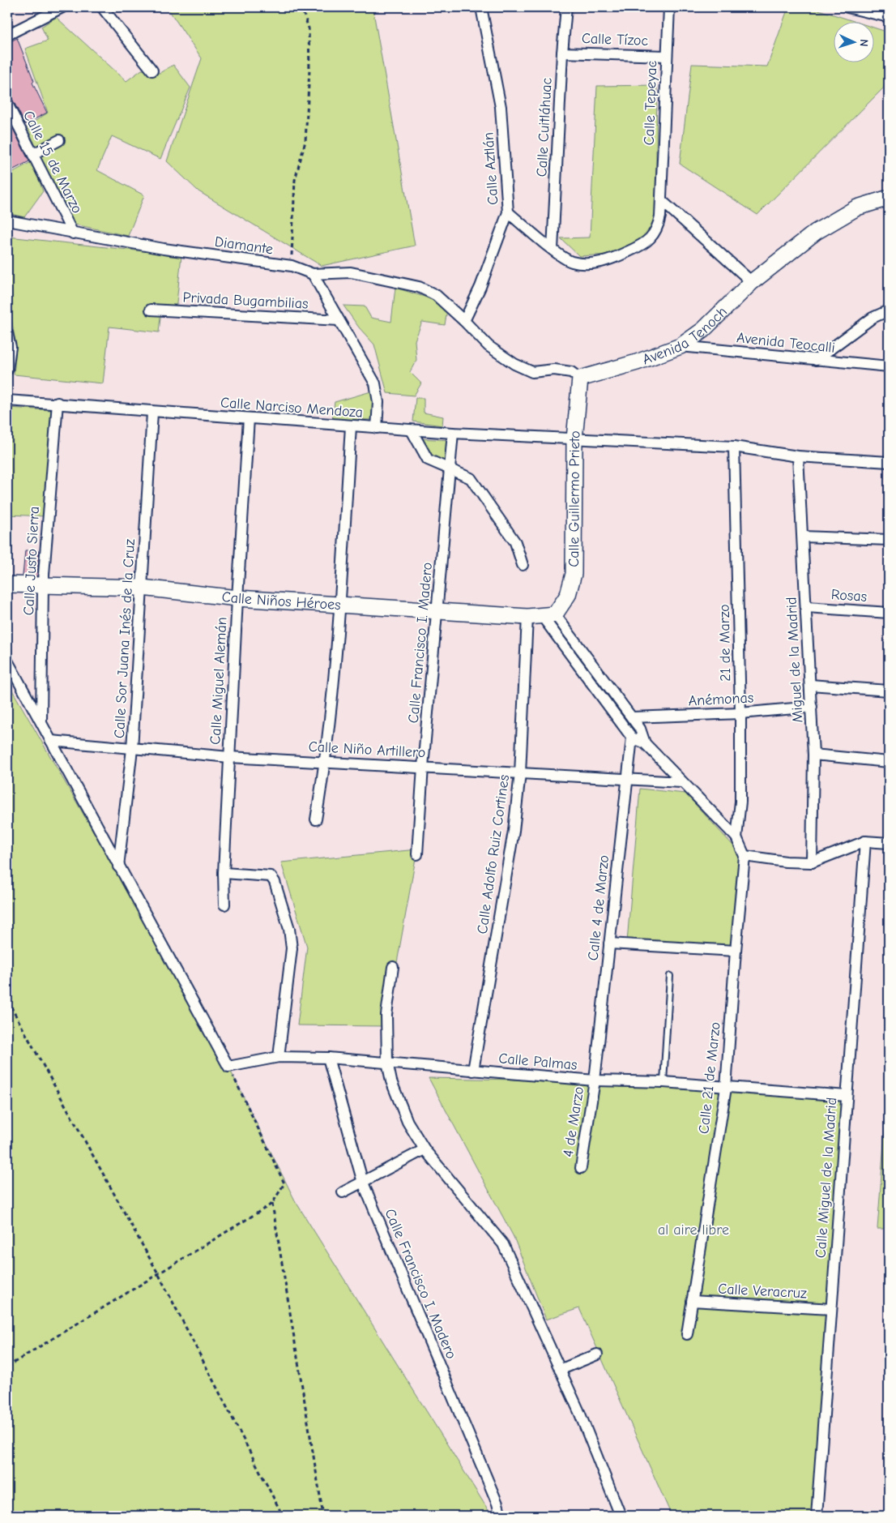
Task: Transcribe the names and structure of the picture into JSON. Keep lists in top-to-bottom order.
{
  "streets": {
    "street": [
      "Calle Tízoc",
      "Calle Tepeyac",
      "Calle Cuitláhuac",
      "Calle 15 de Marzo",
      "Calle Aztlán",
      "Diamante",
      "Privada Bugambilias",
      "Avenida Tenoch",
      "Avenida Teocalli",
      "Calle Narciso Mendoza",
      "Calle Guillermo Prieto",
      "Calle Justo Sierra",
      "Rosas",
      "Calle Niños Héroes",
      "Calle Sor Juana Inés de la Cruz",
      "Calle Francisco I. Madero",
      "21 de Marzo",
      "Miguel de la Madrid",
      "Calle Miguel Alemán",
      "Anémonas",
      "Calle Niño Artillero",
      "Calle Adolfo Ruiz Cortines",
      "Calle 4 de Marzo",
      "Calle Palmas",
      "Calle 21 de Marzo",
      "4 de Marzo",
      "Calle Miguel de la Madrid",
      "Calle Veracruz"
    ]
  },
  "crossings": [
    ["Calle Tízoc", "Calle Tepeyac"],
    ["Calle Tízoc", "Calle Cuitláhuac"],
    ["Calle Tepeyac", "Calle Cuitláhuac"],
    ["Calle Tepeyac", "Calle Aztlán"],
    ["Calle 15 de Marzo", "Diamante"],
    ["Calle Aztlán", "Diamante"],
    ["Avenida Tenoch", "Avenida Teocalli"],
    ["Avenida Tenoch", "Calle Guillermo Prieto"],
    ["Calle Narciso Mendoza", "Calle Guillermo Prieto"],
    ["Calle Narciso Mendoza", "Calle Justo Sierra"],
    ["Calle Narciso Mendoza", "Calle Sor Juana Inés de la Cruz"],
    ["Calle Narciso Mendoza", "Calle Francisco I. Madero"],
    ["Calle Narciso Mendoza", "21 de Marzo"],
    ["Calle Narciso Mendoza", "Calle Miguel Alemán"],
    ["Calle Guillermo Prieto", "Calle Niños Héroes"],
    ["Calle Guillermo Prieto", "Calle Adolfo Ruiz Cortines"],
    ["Calle Justo Sierra", "Calle Niños Héroes"],
    ["Rosas", "Miguel de la Madrid"],
    ["Calle Niños Héroes", "Calle Sor Juana Inés de la Cruz"],
    ["Calle Niños Héroes", "Calle Francisco I. Madero"],
    ["Calle Niños Héroes", "Calle Miguel Alemán"],
    ["Calle Niños Héroes", "Calle Adolfo Ruiz Cortines"],
    ["Calle Sor Juana Inés de la Cruz", "Calle Niño Artillero"],
    ["Calle Francisco I. Madero", "Calle Niño Artillero"],
    ["Calle Francisco I. Madero", "Calle Palmas"],
    ["21 de Marzo", "Anémonas"],
    ["Miguel de la Madrid", "Anémonas"],
    ["Calle Miguel Alemán", "Calle Niño Artillero"],
    ["Calle Niño Artillero", "Calle Adolfo Ruiz Cortines"],
    ["Calle Niño Artillero", "Calle 4 de Marzo"],
    ["Calle Adolfo Ruiz Cortines", "Calle Palmas"],
    ["Calle 4 de Marzo", "Calle Palmas"],
    ["Calle 4 de Marzo", "4 de Marzo"],
    ["Calle Palmas", "Calle 21 de Marzo"],
    ["Calle Palmas", "4 de Marzo"],
    ["Calle Palmas", "Calle Miguel de la Madrid"],
    ["Calle 21 de Marzo", "Calle Veracruz"],
    ["Calle Miguel de la Madrid", "Calle Veracruz"]
  ],
  "parks": ["al aire libre"],
  "north": "right"
}
